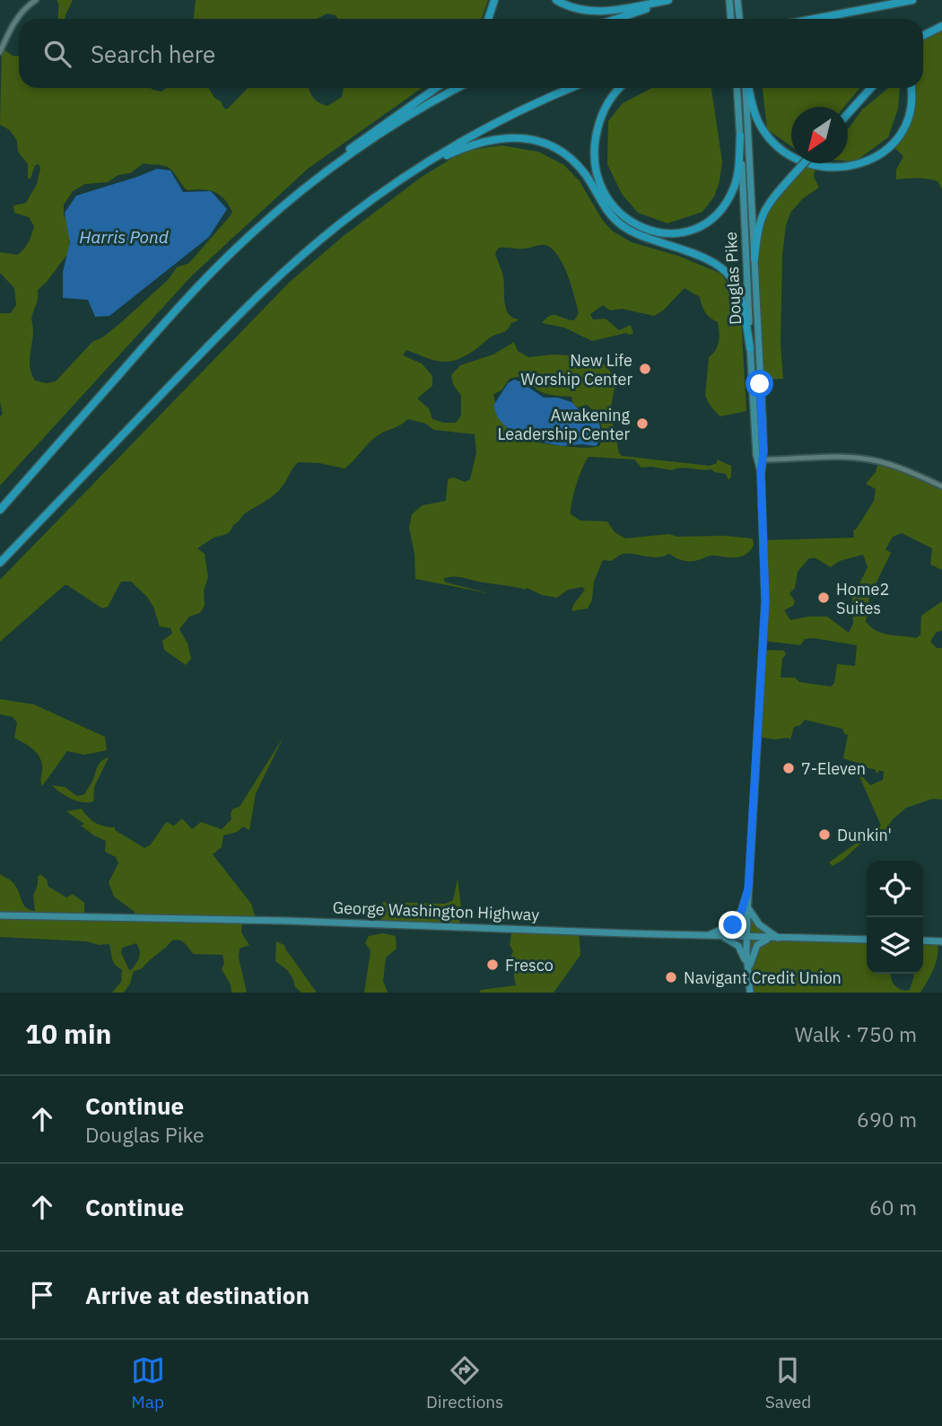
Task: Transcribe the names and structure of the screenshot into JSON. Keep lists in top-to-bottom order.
{
  "streets": {
    "main road": ["Douglas Pike", "George Washington Highway"]
  },
  "crossings": [
    ["Douglas Pike", "George Washington Highway"]
  ],
  "water": ["Harris Pond"],
  "places": [
    "New Life Worship Center",
    "Awakening Leadership Center",
    "Home2 Suites",
    "7-Eleven",
    "Dunkin'",
    "Fresco",
    "Navigant Credit Union"
  ],
  "north": "bottom left",
  "page": {
    "search": "Search here",
    "heading": ["10 min", "Walk · 750 m"],
    "list": [
      ["Continue", "Douglas Pike", "690 m"],
      ["Continue", "60 m"],
      "Arrive at destination"
    ],
    "nav": ["Map", "Directions", "Saved"]
  }
}
